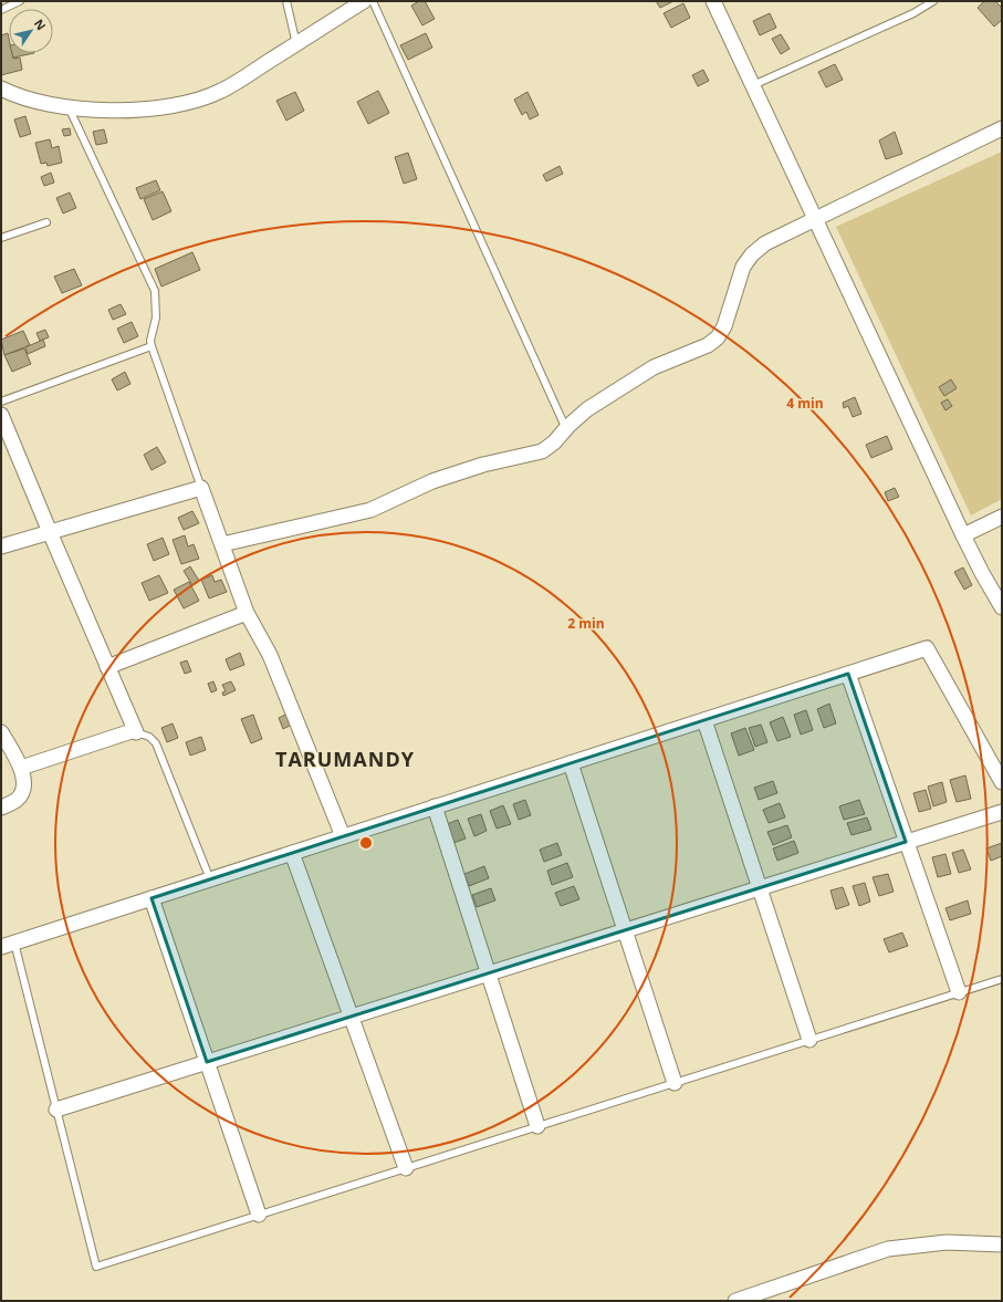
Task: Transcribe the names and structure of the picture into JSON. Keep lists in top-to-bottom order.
{
  "districts": ["TARUMANDY"],
  "north": "top right",
  "rings": ["4 min", "2 min"]
}
